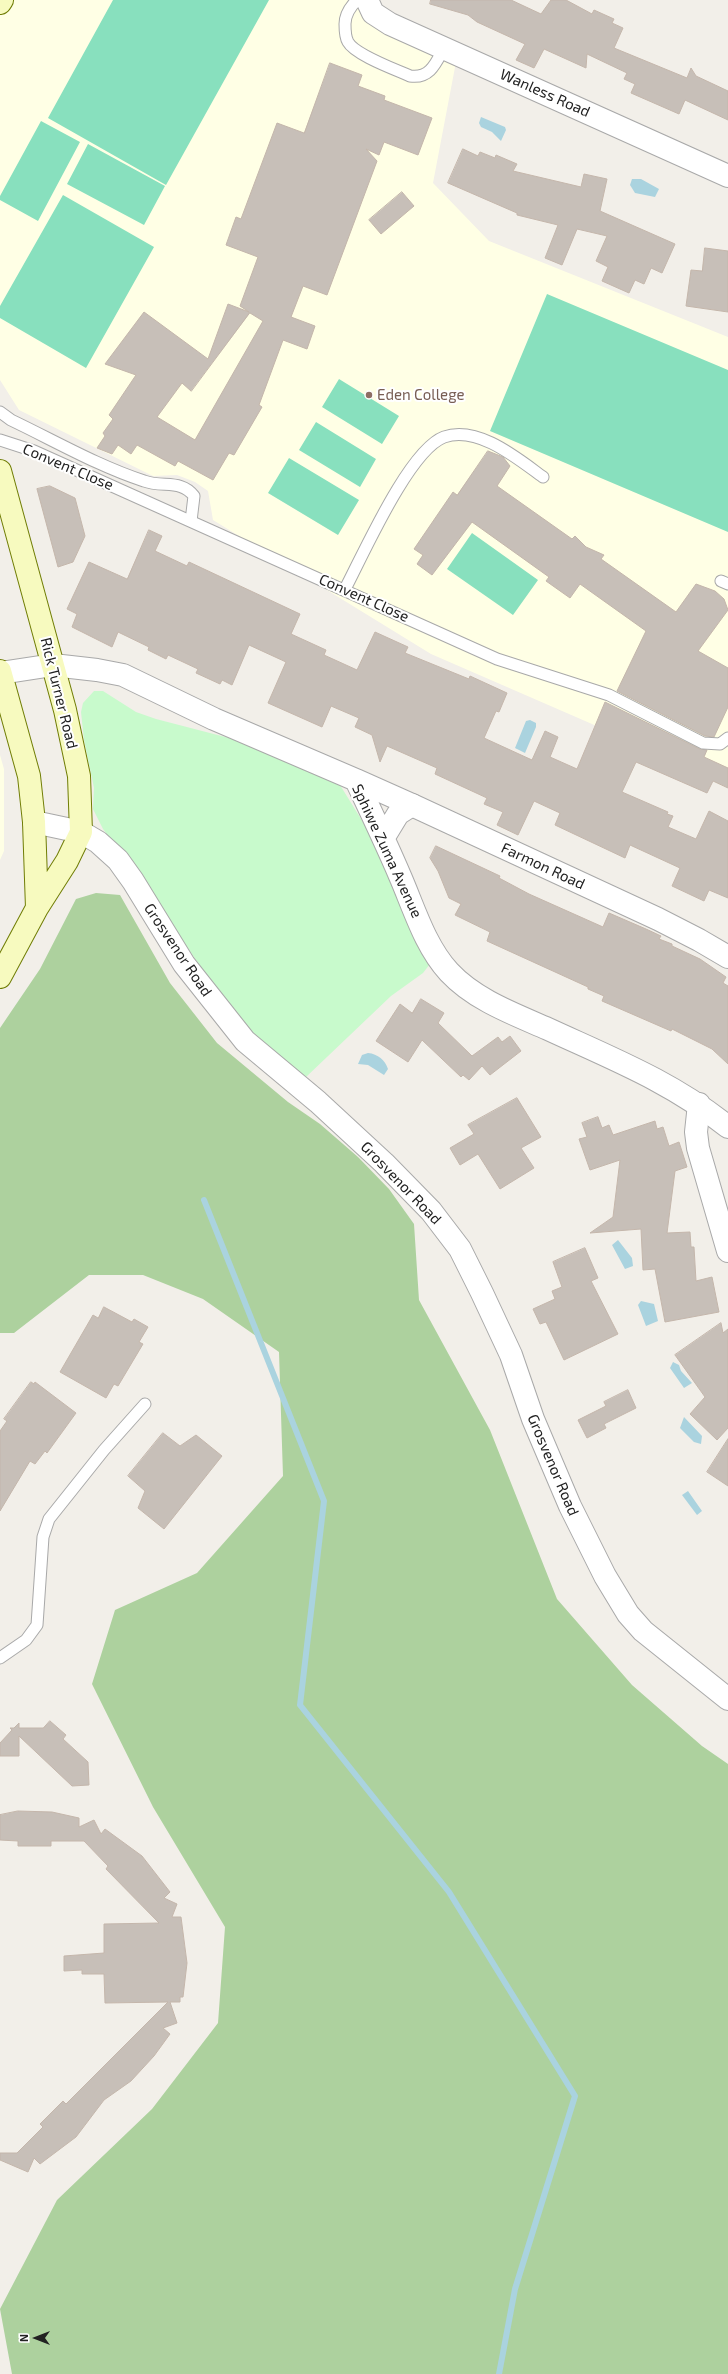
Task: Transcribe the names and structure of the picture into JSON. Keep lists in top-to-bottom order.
{
  "streets": {
    "main road": ["Rick Turner Road"],
    "street": [
      "Wanless Road",
      "Sphiwe Zuma Avenue",
      "Farmon Road",
      "Grosvenor Road"
    ],
    "lane": ["Convent Close"]
  },
  "crossings": [
    ["Rick Turner Road", "Sphiwe Zuma Avenue"],
    ["Rick Turner Road", "Grosvenor Road"],
    ["Sphiwe Zuma Avenue", "Farmon Road"]
  ],
  "places": ["Eden College"],
  "north": "left"
}
